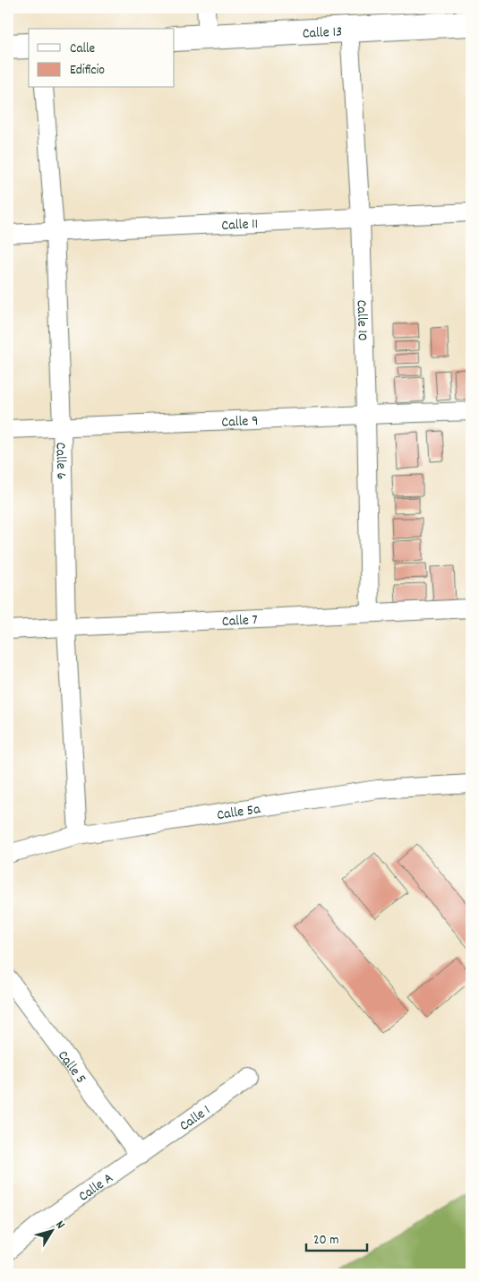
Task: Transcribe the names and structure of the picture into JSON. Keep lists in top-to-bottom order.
{
  "streets": {
    "main road": ["Calle 13"],
    "street": [
      "Calle 11",
      "Calle 10",
      "Calle 9",
      "Calle 6",
      "Calle 7",
      "Calle 5a",
      "Calle 5",
      "Calle 1",
      "Calle A"
    ]
  },
  "crossings": [
    ["Calle 13", "Calle 10"],
    ["Calle 11", "Calle 10"],
    ["Calle 11", "Calle 6"],
    ["Calle 10", "Calle 9"],
    ["Calle 10", "Calle 7"],
    ["Calle 9", "Calle 6"],
    ["Calle 6", "Calle 7"],
    ["Calle 6", "Calle 5a"],
    ["Calle 5", "Calle 1"],
    ["Calle 5", "Calle A"],
    ["Calle 1", "Calle A"]
  ],
  "legend": ["Calle", "Edificio"],
  "scale_bar": "20 m",
  "north": "top right"
}
